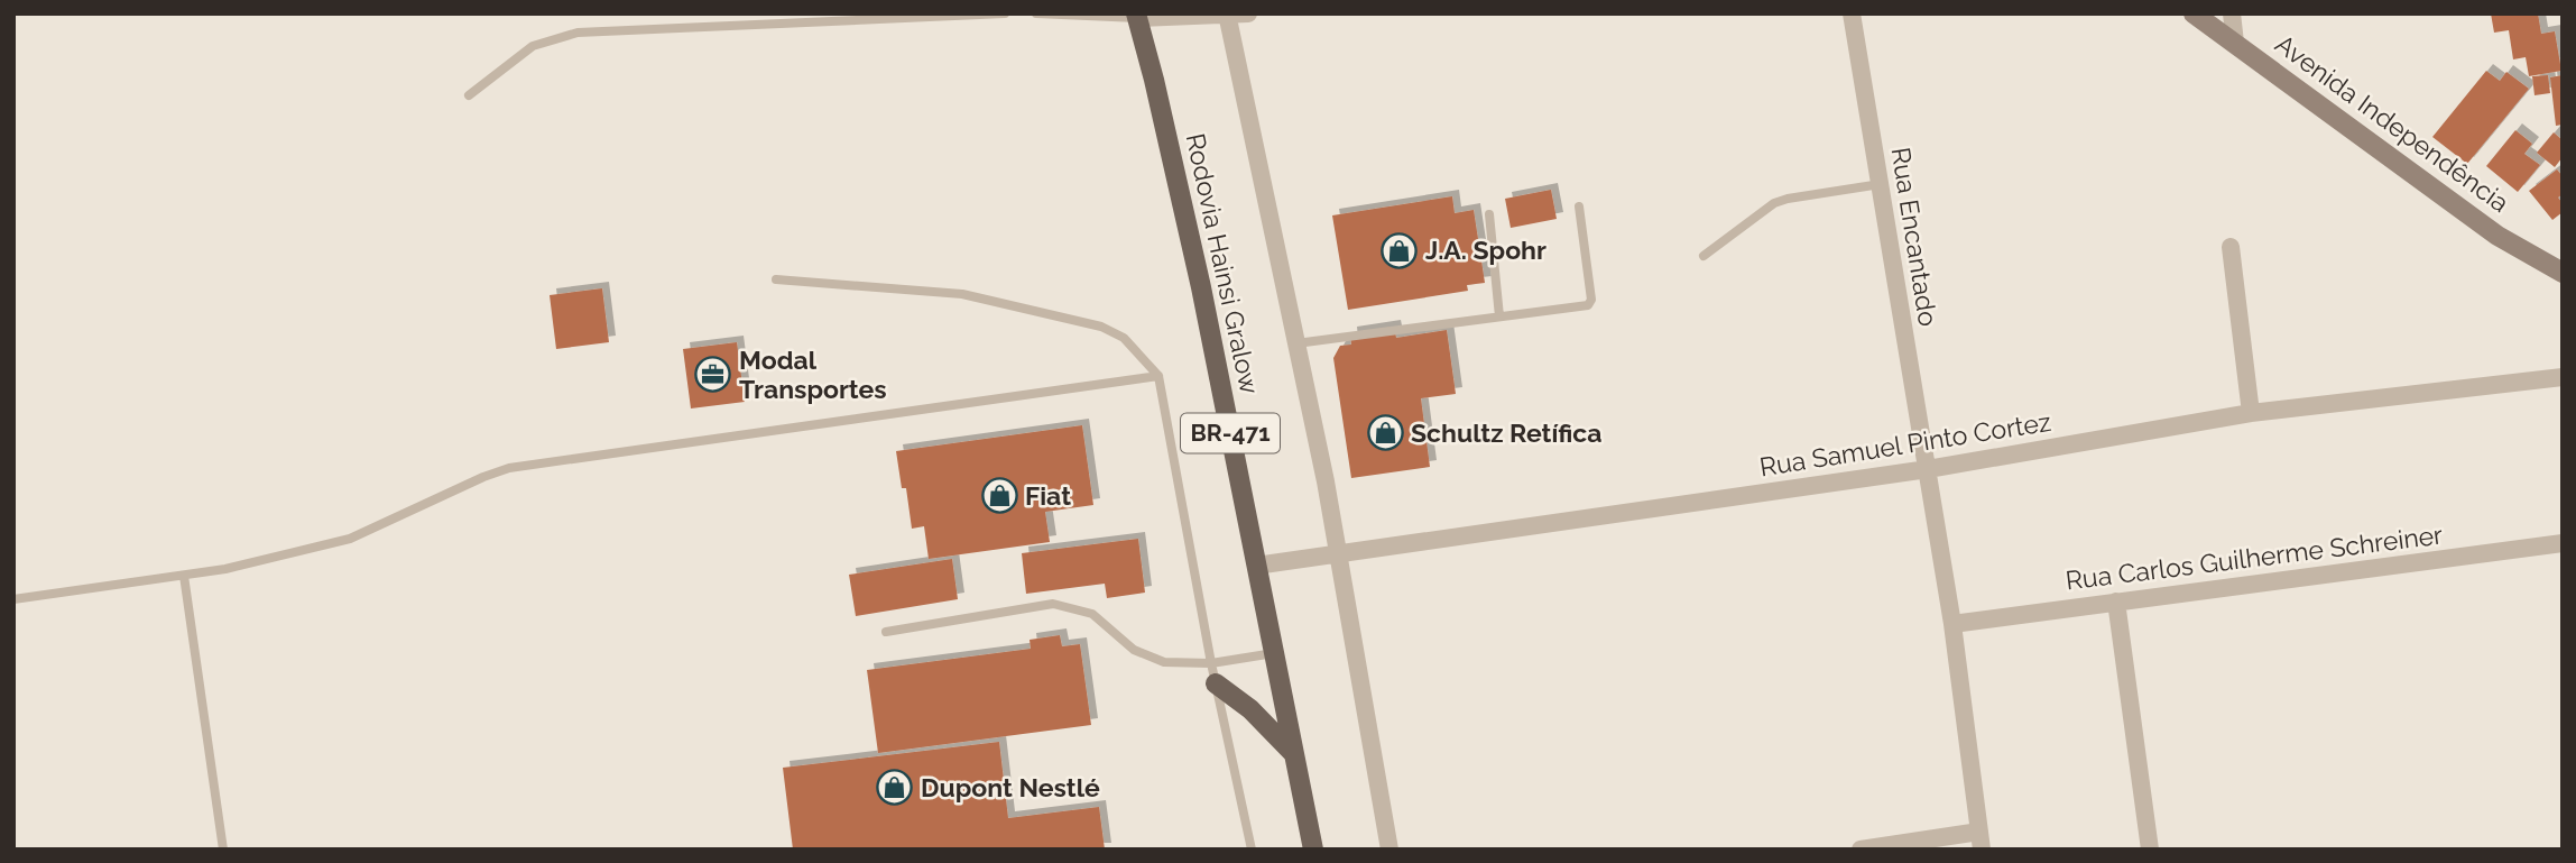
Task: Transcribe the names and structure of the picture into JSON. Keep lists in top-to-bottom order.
{
  "streets": {
    "main road": ["Avenida Independência", "Rodovia Hainsi Gralow", "BR-471"],
    "street": ["Rua Encantado", "Rua Samuel Pinto Cortez", "Rua Carlos Guilherme Schreiner"]
  },
  "crossings": [
    ["Rua Encantado", "Rua Samuel Pinto Cortez"],
    ["Rua Encantado", "Rua Carlos Guilherme Schreiner"],
    ["Rodovia Hainsi Gralow", "Rua Samuel Pinto Cortez"]
  ],
  "places": {
    "shop": [
      "J.A. Spohr",
      "Schultz Retífica",
      "Fiat",
      "Dupont Nestlé"
    ],
    "office": ["Modal Transportes"]
  }
}
